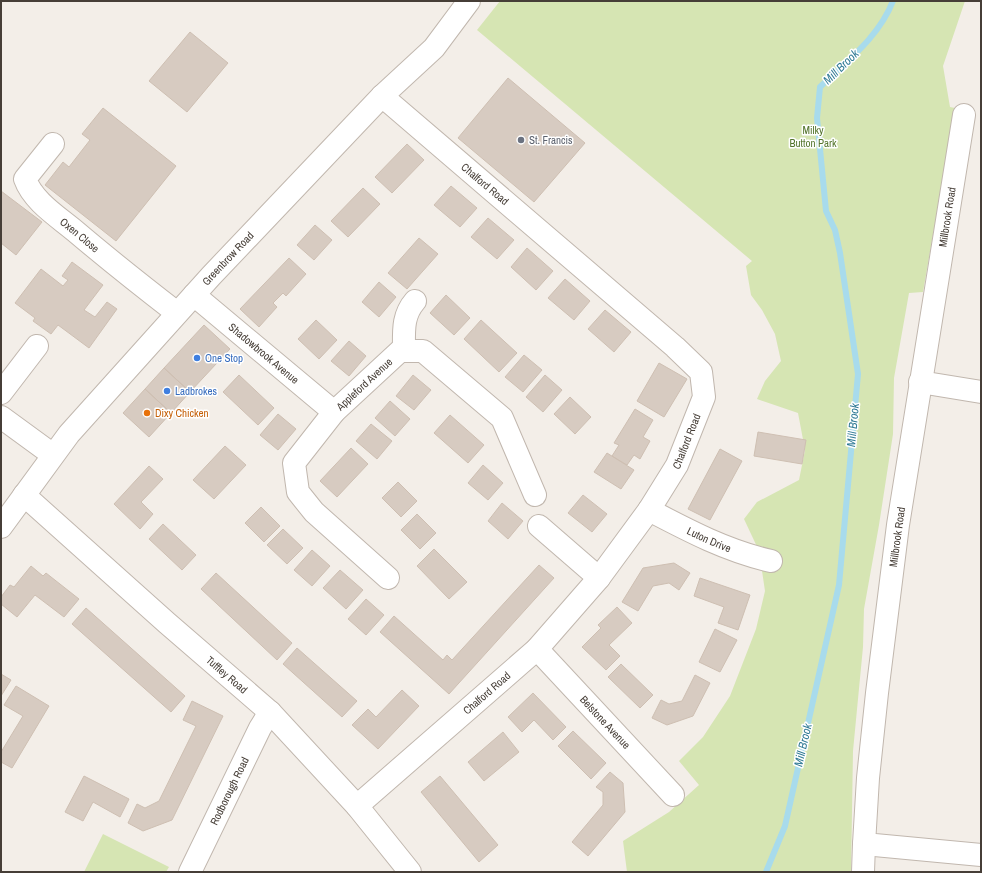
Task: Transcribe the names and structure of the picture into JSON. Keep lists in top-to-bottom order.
{
  "streets": {
    "street": [
      "Chalford Road",
      "Millbrook Road",
      "Oxen Close",
      "Greenbrow Road",
      "Shadowbrook Avenue",
      "Appleford Avenue",
      "Luton Drive",
      "Tuffley Road",
      "Belstone Avenue",
      "Rodborough Road"
    ]
  },
  "crossings": [
    ["Chalford Road", "Greenbrow Road"],
    ["Chalford Road", "Luton Drive"],
    ["Chalford Road", "Tuffley Road"],
    ["Chalford Road", "Belstone Avenue"],
    ["Oxen Close", "Greenbrow Road"],
    ["Greenbrow Road", "Shadowbrook Avenue"],
    ["Greenbrow Road", "Tuffley Road"],
    ["Shadowbrook Avenue", "Appleford Avenue"],
    ["Tuffley Road", "Rodborough Road"]
  ],
  "water": ["Mill Brook"],
  "parks": ["Milky Button Park"],
  "places": [
    "St. Francis",
    "One Stop",
    "Ladbrokes",
    "Dixy Chicken"
  ]
}
